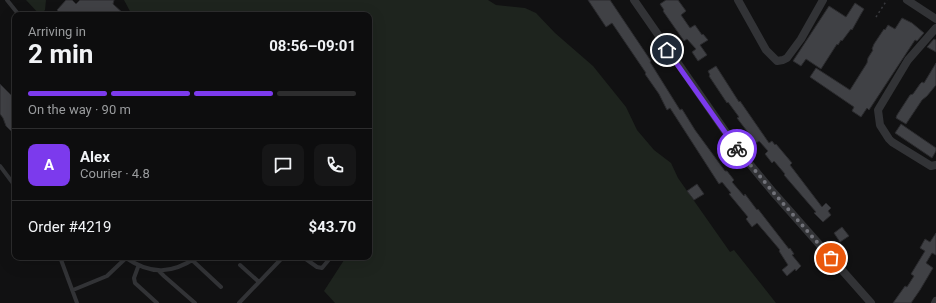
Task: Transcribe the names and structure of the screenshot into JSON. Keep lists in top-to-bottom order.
{
  "page": {
    "heading": ["2 min", "Arriving in", "08:56–09:01"],
    "panel": [
      "Alex",
      "Courier · 4.8",
      "Order #4219",
      "$43.70"
    ],
    "bar": "On the way · 90 m",
    "round": "A"
  }
}
